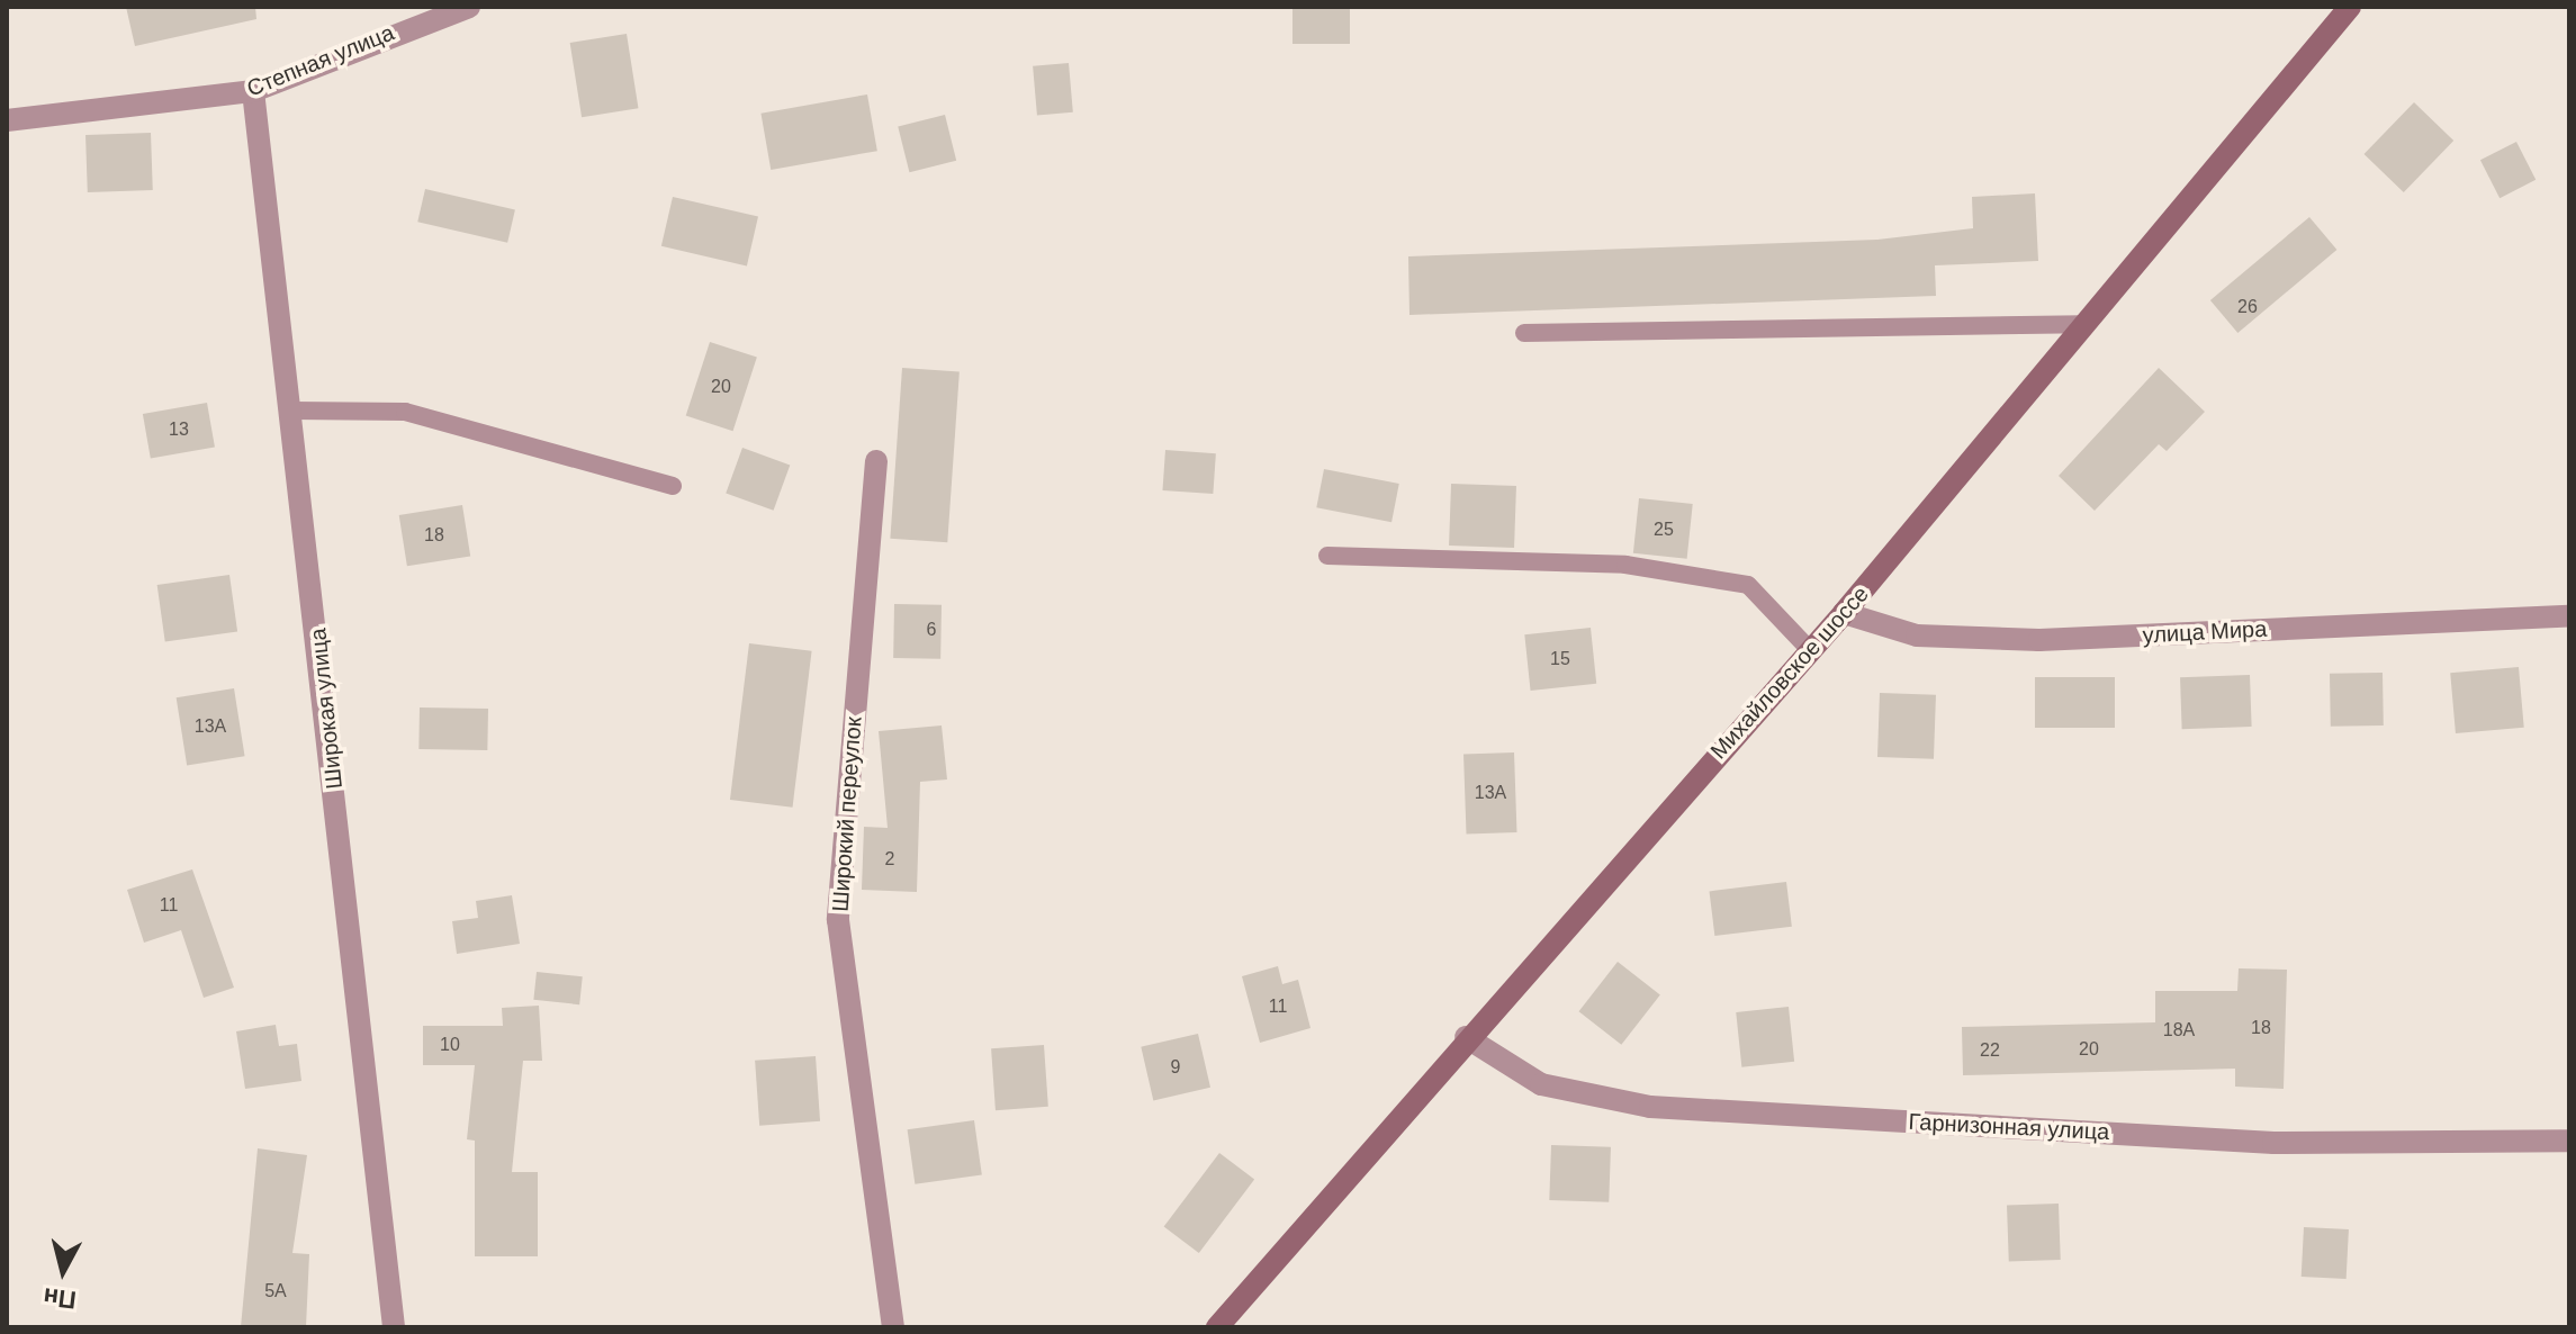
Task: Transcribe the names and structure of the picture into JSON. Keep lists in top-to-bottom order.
{
  "streets": {
    "main road": ["Михайловское шоссе"],
    "street": [
      "Степная улица",
      "улица Мира",
      "Широкая улица",
      "Широкий переулок",
      "Гарнизонная улица"
    ]
  },
  "crossings": [
    ["Степная улица", "Широкая улица"],
    ["улица Мира", "Михайловское шоссе"],
    ["Михайловское шоссе", "Гарнизонная улица"]
  ],
  "house_numbers": [
    "26",
    "20",
    "13",
    "25",
    "18",
    "6",
    "15",
    "13А",
    "13А",
    "2",
    "11",
    "11",
    "18",
    "18А",
    "10",
    "20",
    "22",
    "9",
    "5А"
  ],
  "north": "bottom"
}
